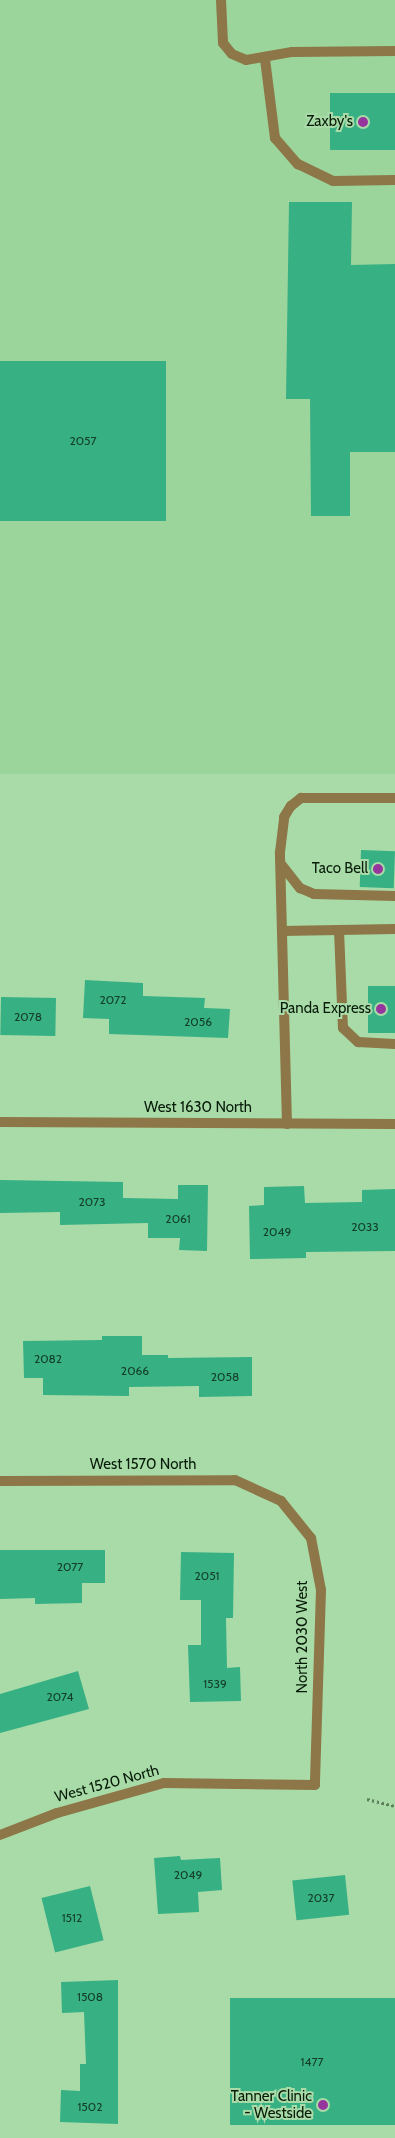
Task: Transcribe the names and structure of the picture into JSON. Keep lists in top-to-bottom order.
{
  "streets": {
    "street": [
      "West 1630 North",
      "West 1570 North",
      "North 2030 West",
      "West 1520 North"
    ]
  },
  "crossings": [
    ["West 1570 North", "North 2030 West"],
    ["North 2030 West", "West 1520 North"]
  ],
  "places": [
    "Zaxby's",
    "Taco Bell",
    "Panda Express",
    "Tanner Clinic - Westside"
  ],
  "house_numbers": [
    "2057",
    "2072",
    "2078",
    "2056",
    "2073",
    "2061",
    "2033",
    "2049",
    "2082",
    "2066",
    "2058",
    "2077",
    "2051",
    "1539",
    "2074",
    "2049",
    "2037",
    "1512",
    "1508",
    "1477",
    "1502"
  ]
}
